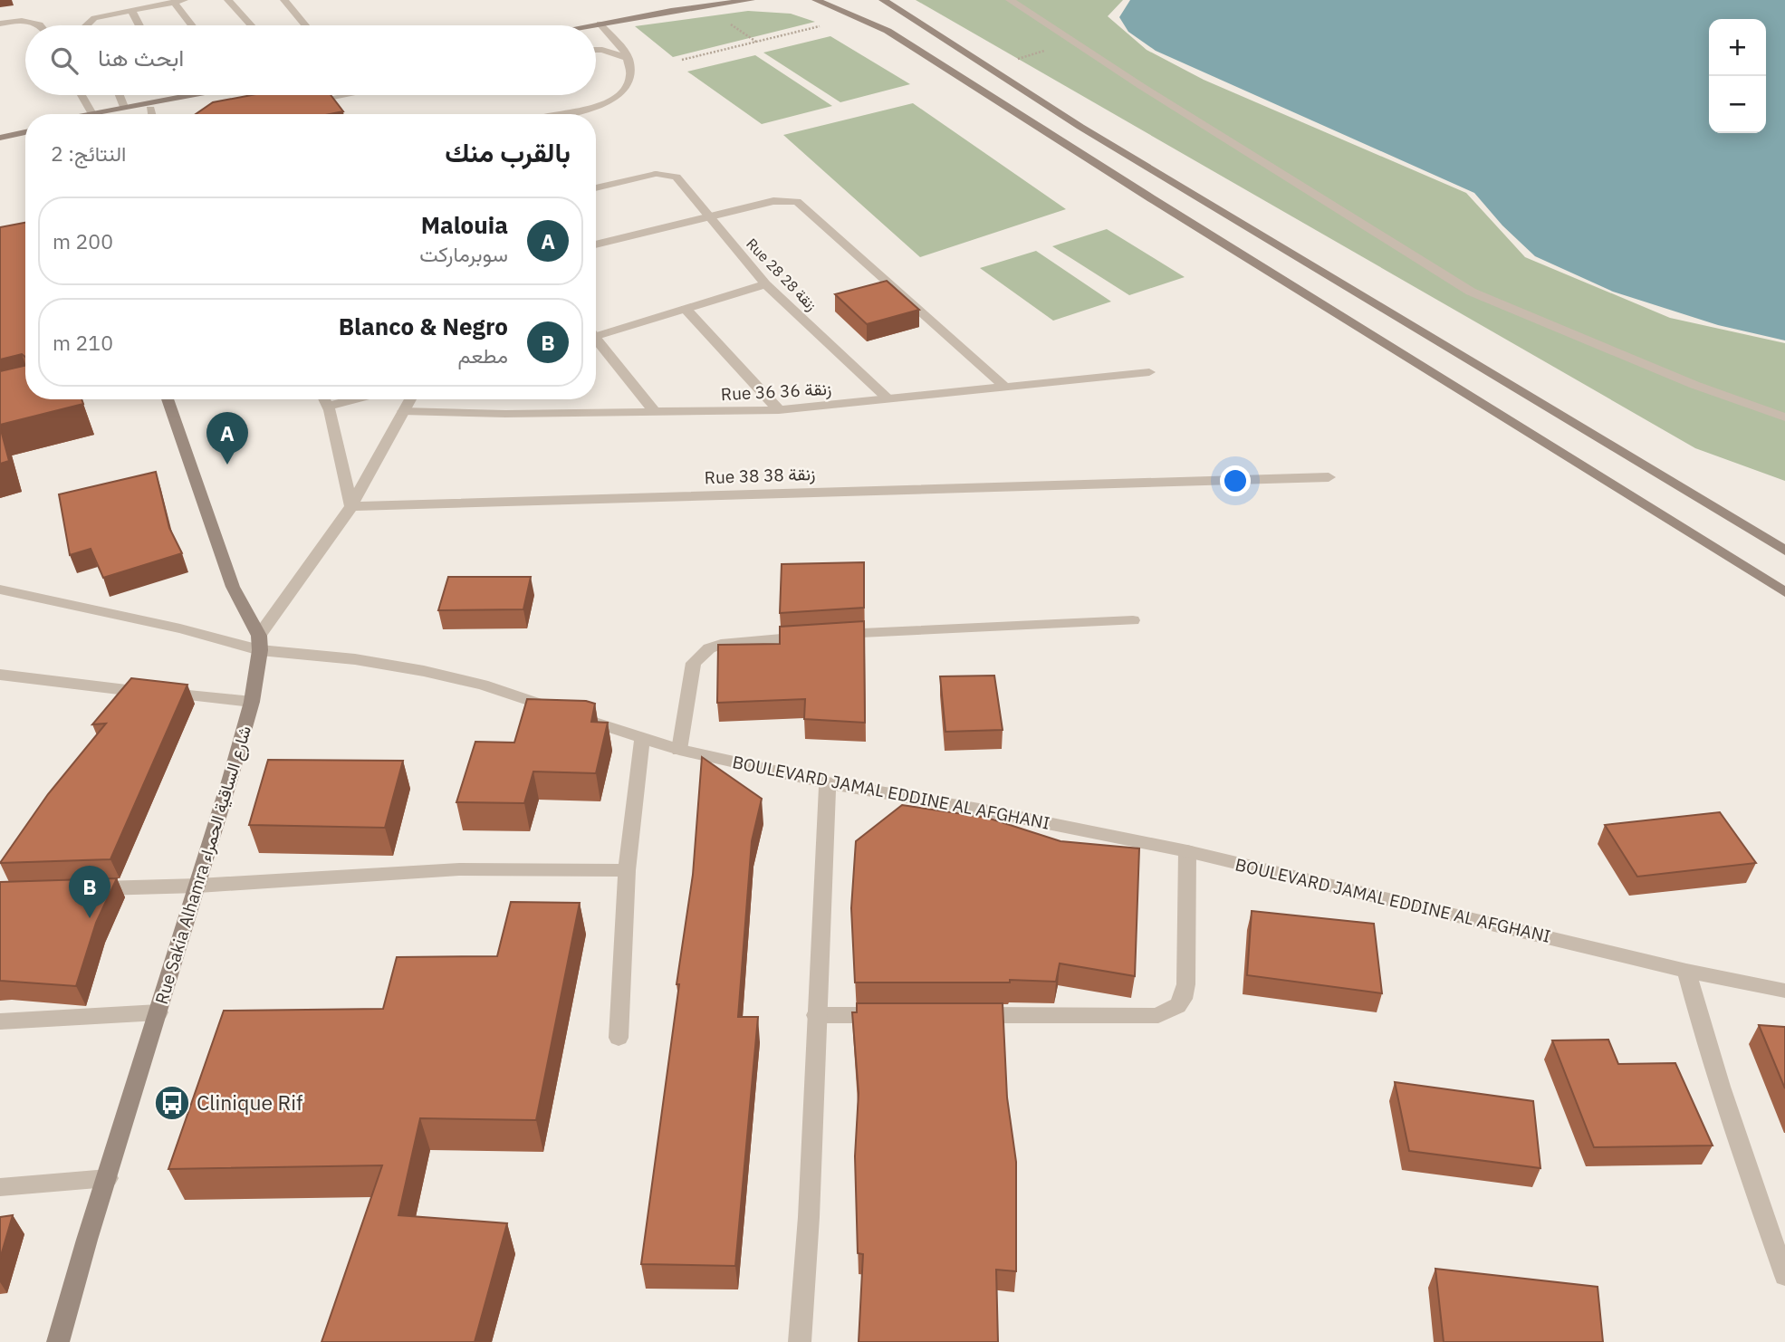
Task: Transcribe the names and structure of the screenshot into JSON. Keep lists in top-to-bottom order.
{
  "streets": {
    "main road": ["Rue Sakia Alhamra شارع الساقية الحمراء"],
    "street": [
      "Rue 28 زنقة 28",
      "Rue 36 زنقة 36",
      "Rue 38 زنقة 38",
      "BOULEVARD JAMAL EDDINE AL AFGHANI"
    ]
  },
  "crossings": [
    ["Rue 28 زنقة 28", "Rue 36 زنقة 36"],
    ["BOULEVARD JAMAL EDDINE AL AFGHANI", "Rue Sakia Alhamra شارع الساقية الحمراء"]
  ],
  "places": {
    "bus stop": ["Clinique Rif"]
  },
  "page": {
    "map_buttons": ["+", "−"],
    "search": "ابحث هنا",
    "heading": ["بالقرب منك", "النتائج: 2"],
    "list": [
      {
        "mark": "A",
        "name": "Malouia",
        "note": "سوبرماركت",
        "value": "200 m"
      },
      {
        "mark": "B",
        "name": "Blanco & Negro",
        "note": "مطعم",
        "value": "210 m"
      }
    ],
    "pins": ["A", "B"]
  }
}
